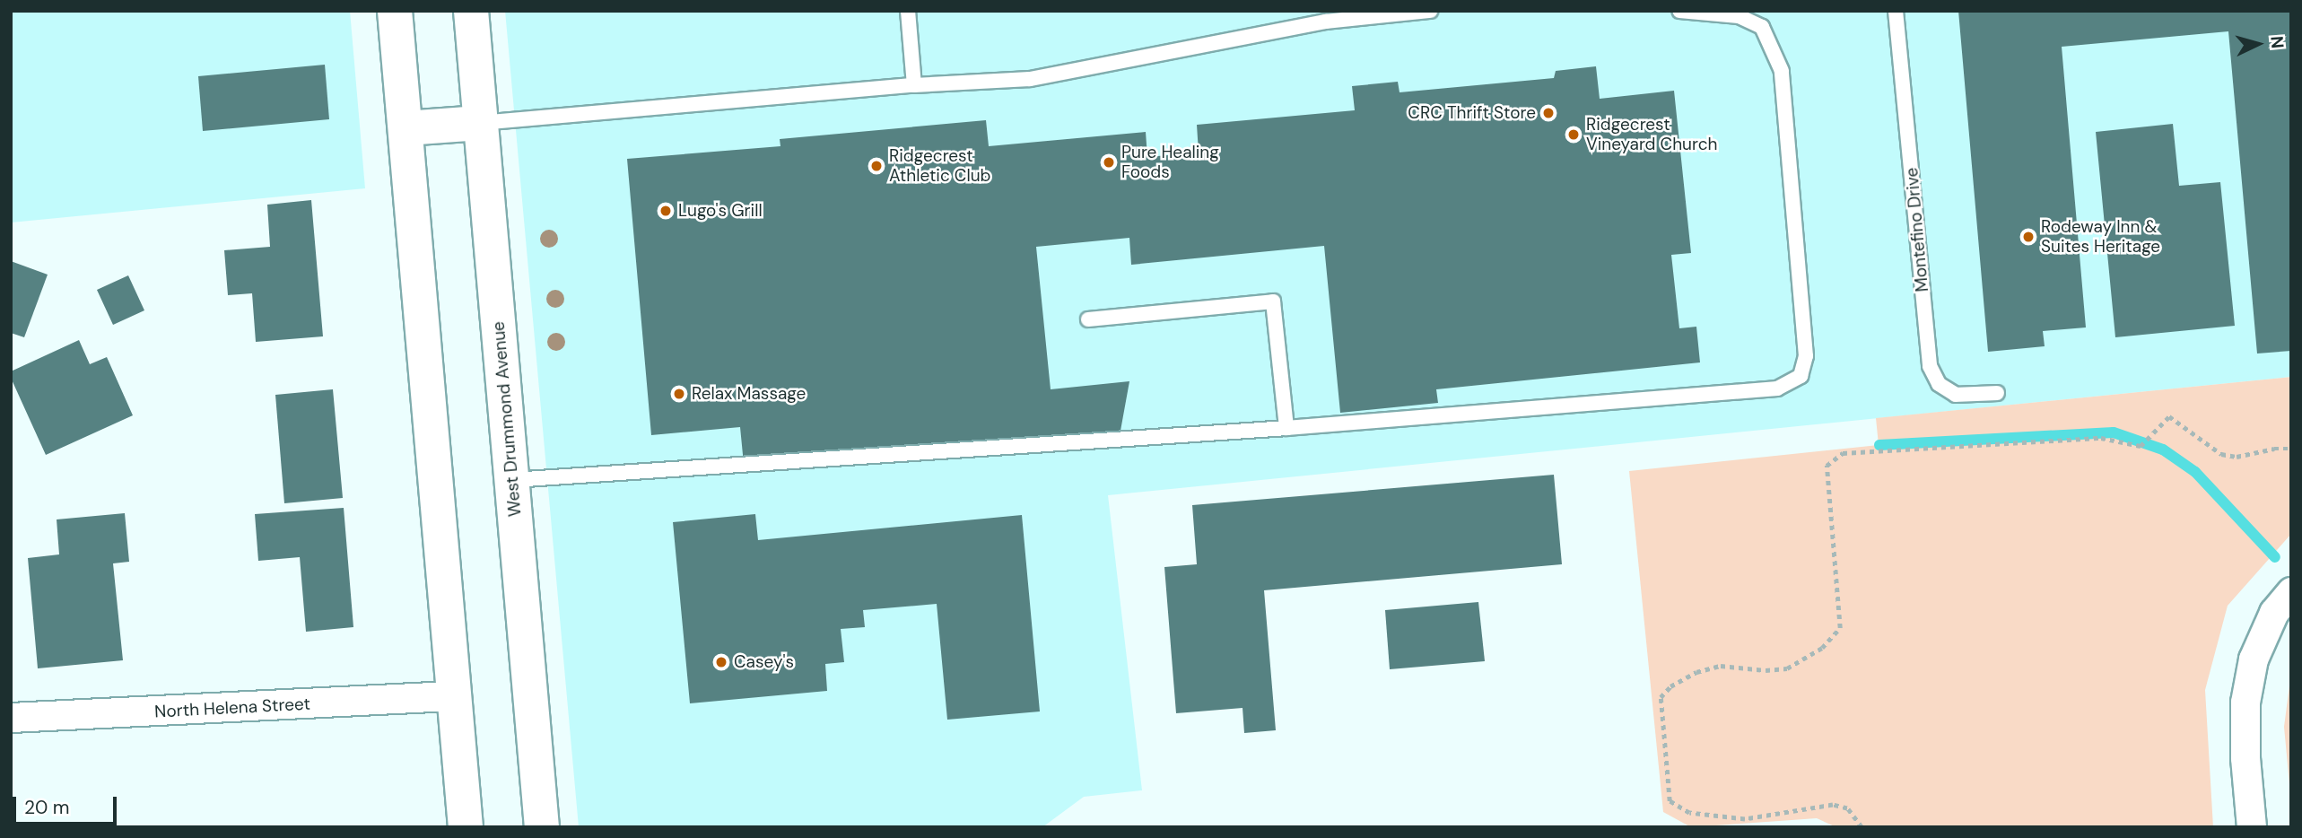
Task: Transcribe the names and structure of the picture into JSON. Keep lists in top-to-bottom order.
{
  "streets": {
    "main road": ["West Drummond Avenue"],
    "street": ["North Helena Street"],
    "lane": ["Montefino Drive"]
  },
  "places": [
    "CRC Thrift Store",
    "Ridgecrest Vineyard Church",
    "Pure Healing Foods",
    "Ridgecrest Athletic Club",
    "Lugo's Grill",
    "Rodeway Inn & Suites Heritage",
    "Relax Massage",
    "Casey's"
  ],
  "scale_bar": "20 m",
  "north": "right"
}
